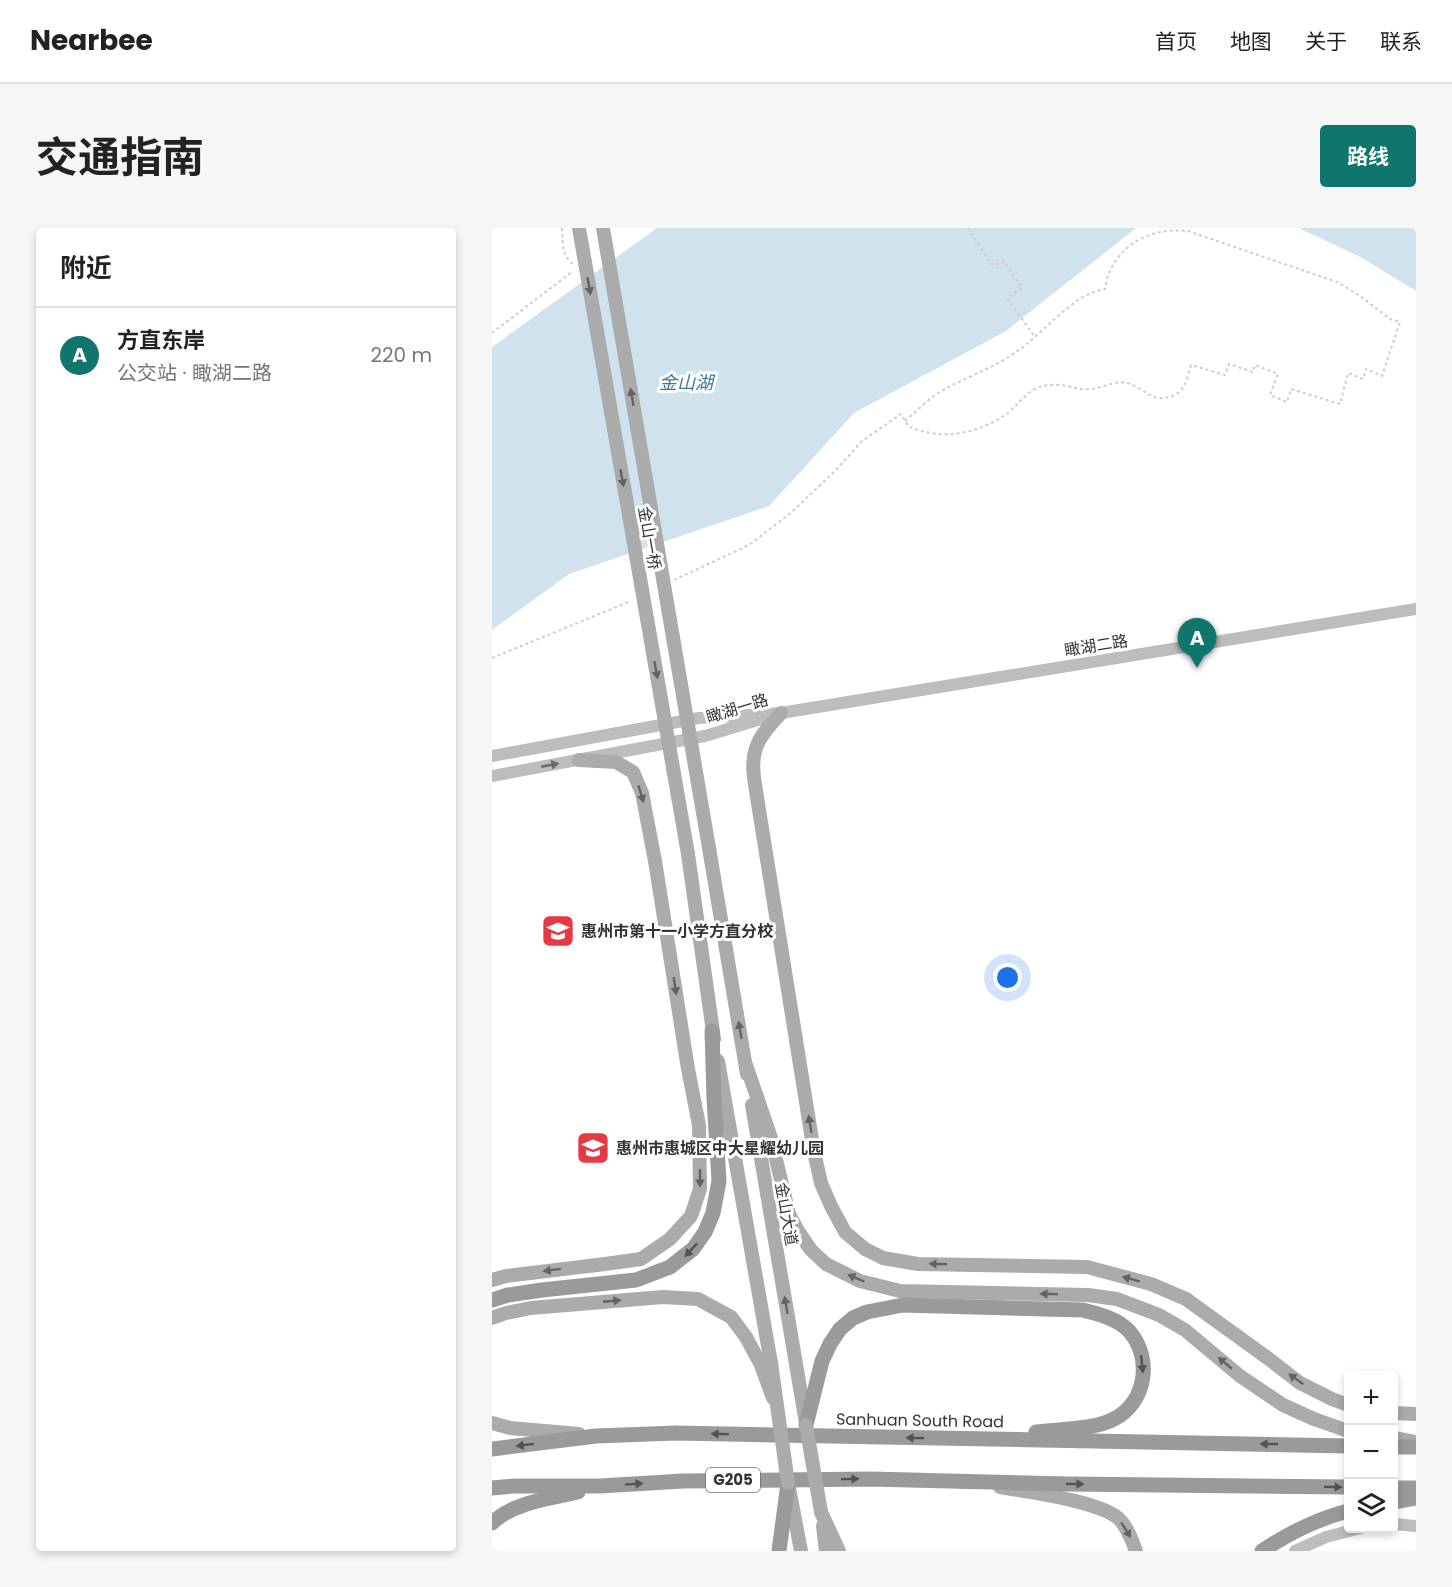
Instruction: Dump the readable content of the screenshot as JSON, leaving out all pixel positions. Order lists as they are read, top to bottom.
{
  "streets": {
    "highway": ["Sanhuan South Road", "G205"],
    "main road": ["金山一桥", "金山大道"],
    "street": ["瞰湖二路", "瞰湖一路"]
  },
  "crossings": [
    ["金山一桥", "金山大道"],
    ["瞰湖二路", "瞰湖一路"]
  ],
  "water": ["金山湖"],
  "places": {
    "school or university": ["惠州市第十一小学方直分校", "惠州市惠城区中大星耀幼儿园"]
  },
  "page": {
    "header": "Nearbee",
    "nav": [
      "首页",
      "地图",
      "关于",
      "联系"
    ],
    "title": "交通指南",
    "buttons": "路线",
    "heading": "附近",
    "list": [
      {
        "mark": "A",
        "name": "方直东岸",
        "note": "公交站 · 瞰湖二路",
        "value": "220 m"
      }
    ],
    "pins": "A",
    "map_buttons": ["+", "−"]
  }
}
